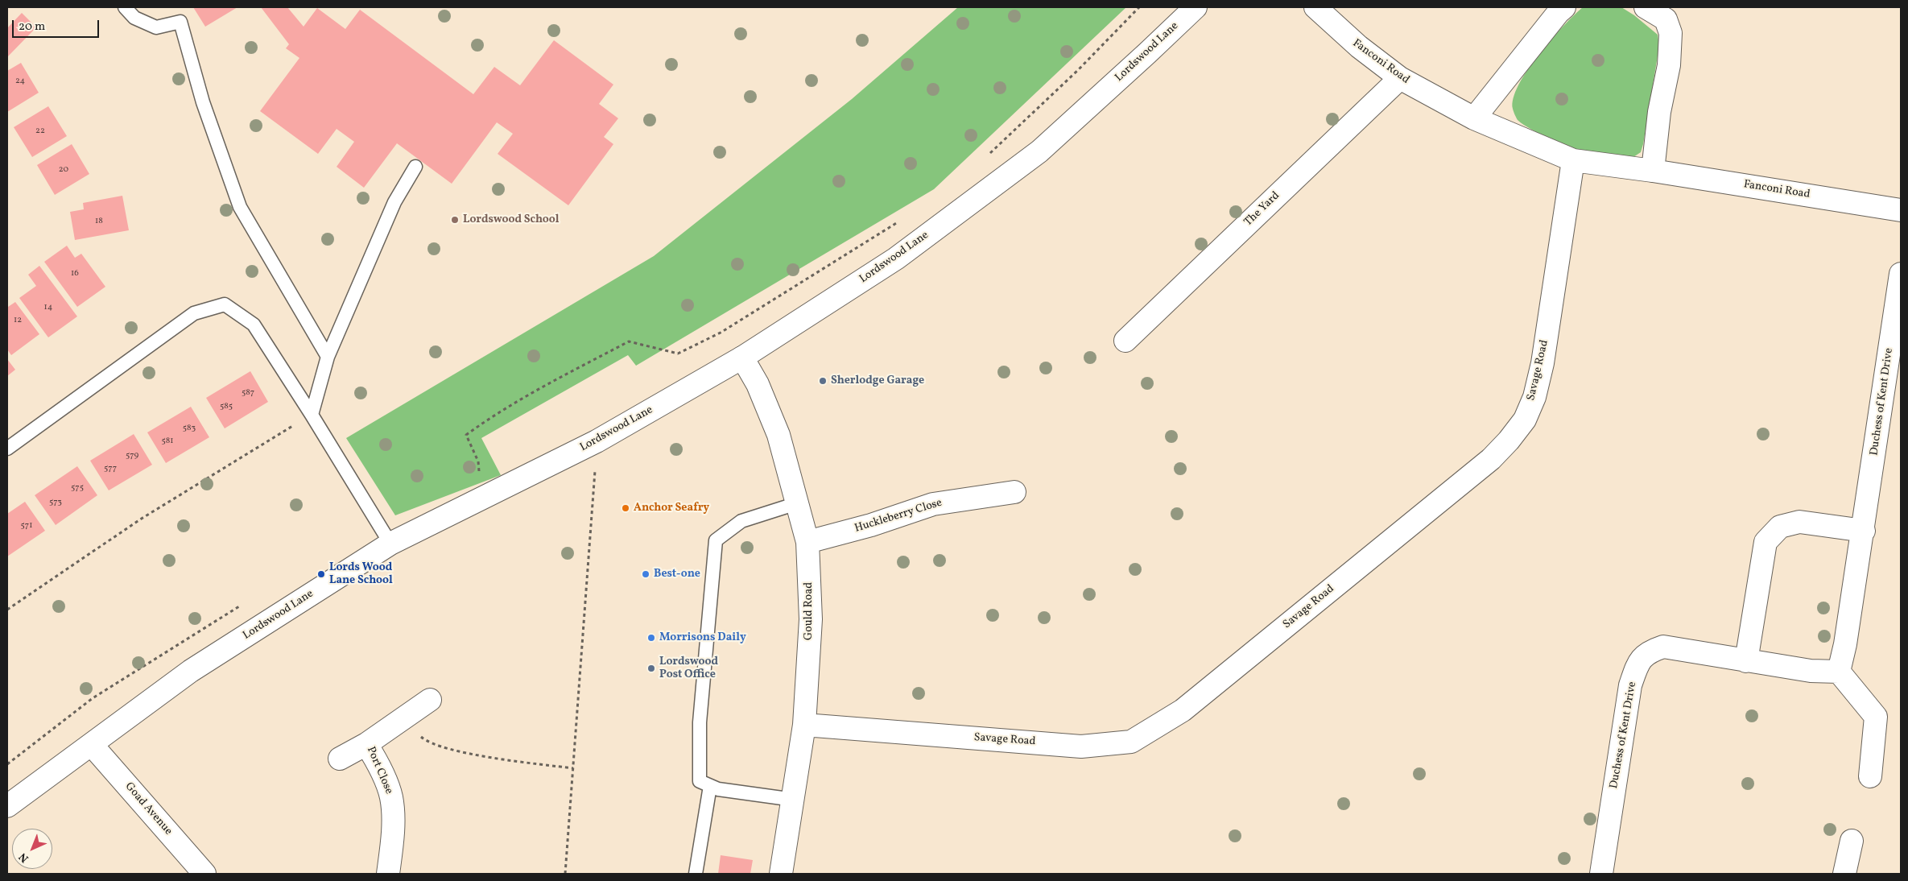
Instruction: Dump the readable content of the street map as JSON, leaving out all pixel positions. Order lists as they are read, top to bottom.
{
  "streets": {
    "street": [
      "Lordswood Lane",
      "Fanconi Road",
      "The Yard",
      "Savage Road",
      "Duchess of Kent Drive",
      "Huckleberry Close",
      "Gould Road",
      "Port Close",
      "Goad Avenue"
    ]
  },
  "crossings": [
    ["Lordswood Lane", "Gould Road"],
    ["Lordswood Lane", "Goad Avenue"],
    ["Fanconi Road", "The Yard"],
    ["Fanconi Road", "Savage Road"],
    ["Savage Road", "Gould Road"],
    ["Huckleberry Close", "Gould Road"]
  ],
  "places": [
    "Lordswood School",
    "Sherlodge Garage",
    "Anchor Seafry",
    "Lords Wood Lane School",
    "Best-one",
    "Morrisons Daily",
    "Lordswood Post Office"
  ],
  "house_numbers": [
    "24",
    "22",
    "20",
    "18",
    "16",
    "14",
    "12",
    "587",
    "585",
    "583",
    "581",
    "579",
    "577",
    "575",
    "573",
    "571"
  ],
  "scale_bar": "20 m",
  "north": "bottom left"
}
